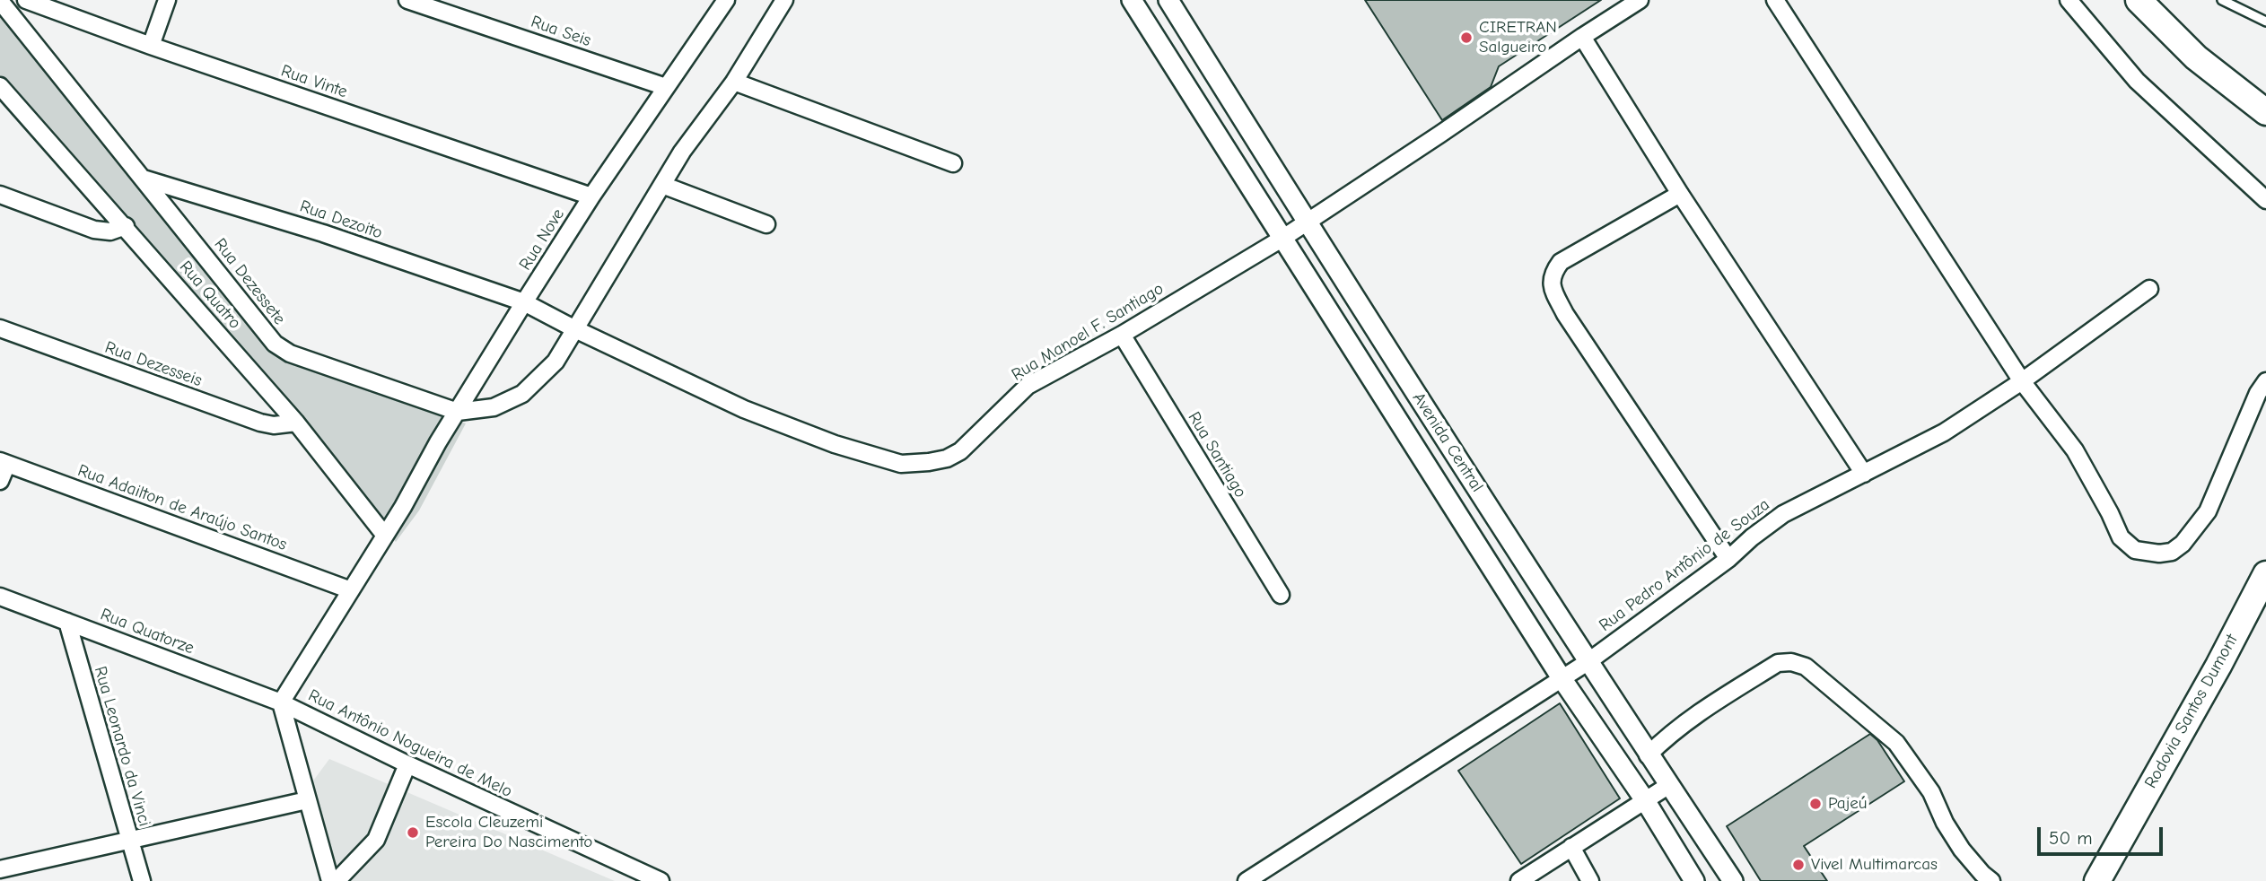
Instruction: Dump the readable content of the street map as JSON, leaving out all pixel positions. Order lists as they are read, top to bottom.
{
  "streets": {
    "highway": ["Rodovia Santos Dumont"],
    "street": [
      "Rua Seis",
      "Rua Vinte",
      "Rua Dezoito",
      "Rua Nove",
      "Rua Dezessete",
      "Rua Quatro",
      "Rua Manoel F. Santiago",
      "Rua Dezesseis",
      "Avenida Central",
      "Rua Santiago",
      "Rua Adailton de Araújo Santos",
      "Rua Pedro Antônio de Souza",
      "Rua Quatorze",
      "Rua Antônio Nogueira de Melo",
      "Rua Leonardo da Vinci"
    ]
  },
  "crossings": [
    ["Rua Seis", "Rua Nove"],
    ["Rua Vinte", "Rua Nove"],
    ["Rua Dezoito", "Rua Nove"],
    ["Rua Dezoito", "Rua Dezessete"],
    ["Rua Dezoito", "Rua Manoel F. Santiago"],
    ["Rua Nove", "Rua Dezessete"],
    ["Rua Nove", "Rua Quatro"],
    ["Rua Nove", "Rua Manoel F. Santiago"],
    ["Rua Nove", "Rua Adailton de Araújo Santos"],
    ["Rua Nove", "Rua Quatorze"],
    ["Rua Nove", "Rua Antônio Nogueira de Melo"],
    ["Rua Quatro", "Rua Dezesseis"],
    ["Rua Manoel F. Santiago", "Avenida Central"],
    ["Rua Manoel F. Santiago", "Rua Santiago"],
    ["Avenida Central", "Rua Pedro Antônio de Souza"],
    ["Rua Quatorze", "Rua Antônio Nogueira de Melo"],
    ["Rua Quatorze", "Rua Leonardo da Vinci"]
  ],
  "places": [
    "CIRETRAN Salgueiro",
    "Pajeú",
    "Escola Cleuzemi Pereira Do Nascimento",
    "Vivel Multimarcas"
  ],
  "scale_bar": "50 m"
}
